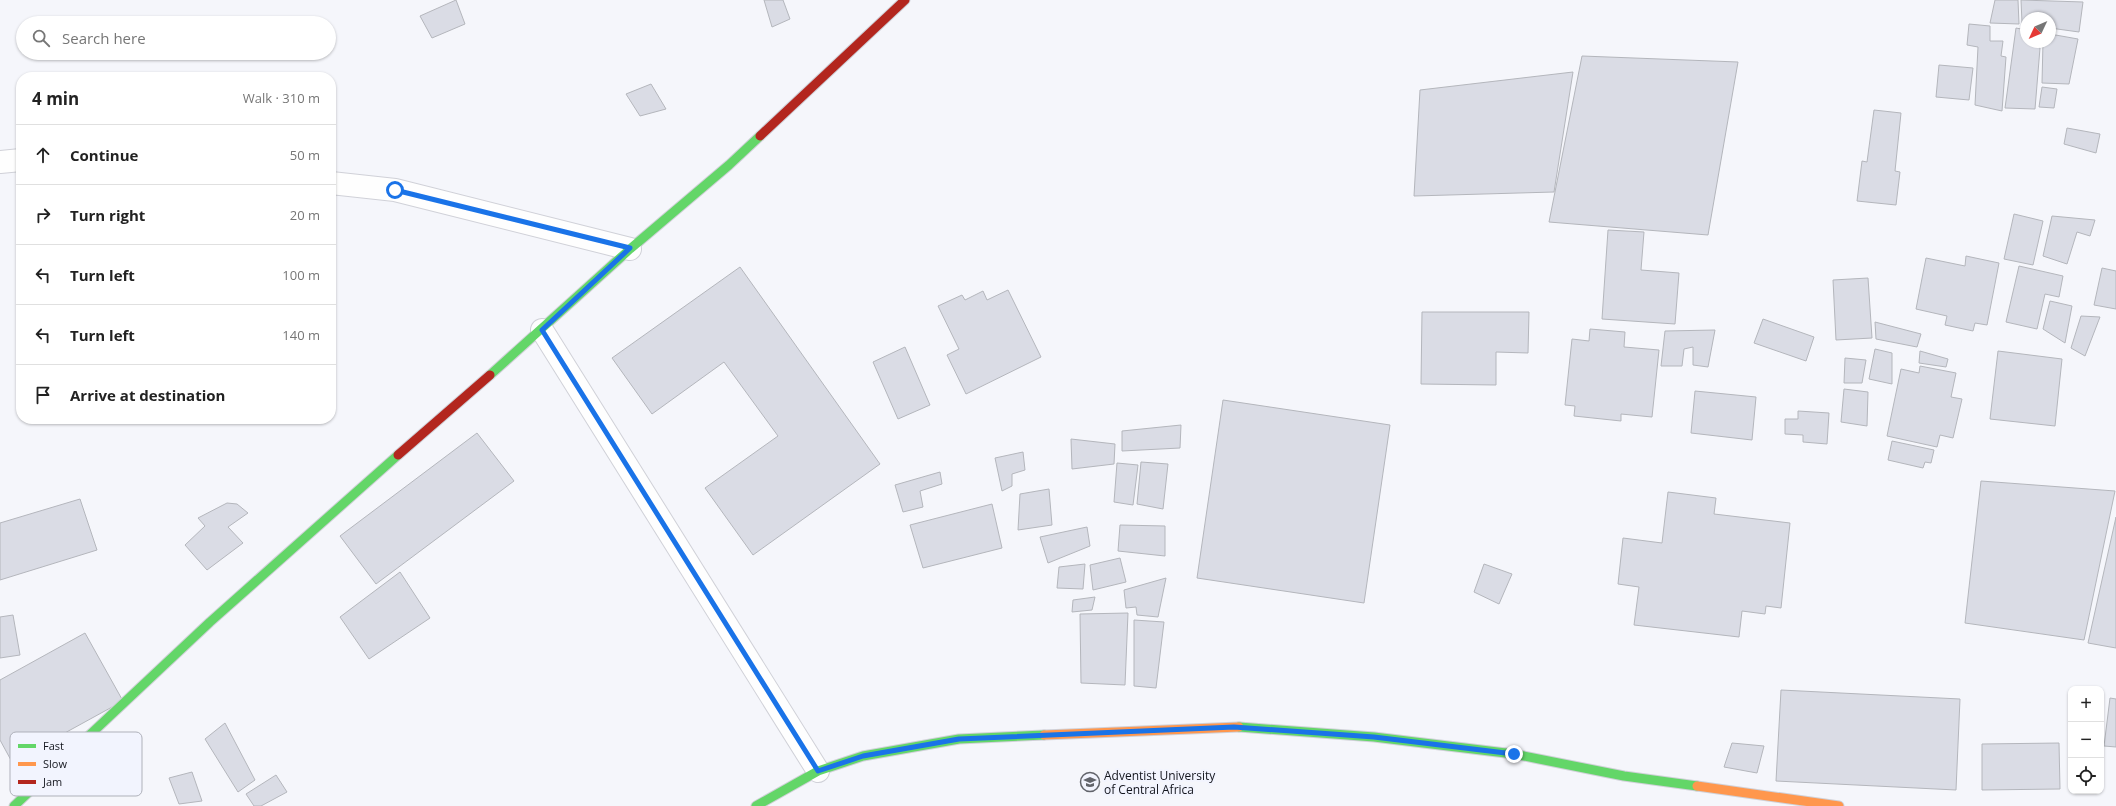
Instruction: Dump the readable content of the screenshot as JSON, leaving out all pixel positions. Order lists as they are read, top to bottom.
{
  "places": {
    "school or university": ["Adventist University of Central Africa"]
  },
  "legend": ["Fast", "Slow", "Jam"],
  "north": "bottom left",
  "page": {
    "search": "Search here",
    "heading": ["4 min", "Walk · 310 m"],
    "list": [
      ["Continue", "50 m"],
      ["Turn right", "20 m"],
      ["Turn left", "100 m"],
      ["Turn left", "140 m"],
      "Arrive at destination"
    ],
    "map_buttons": ["+", "−"]
  }
}
